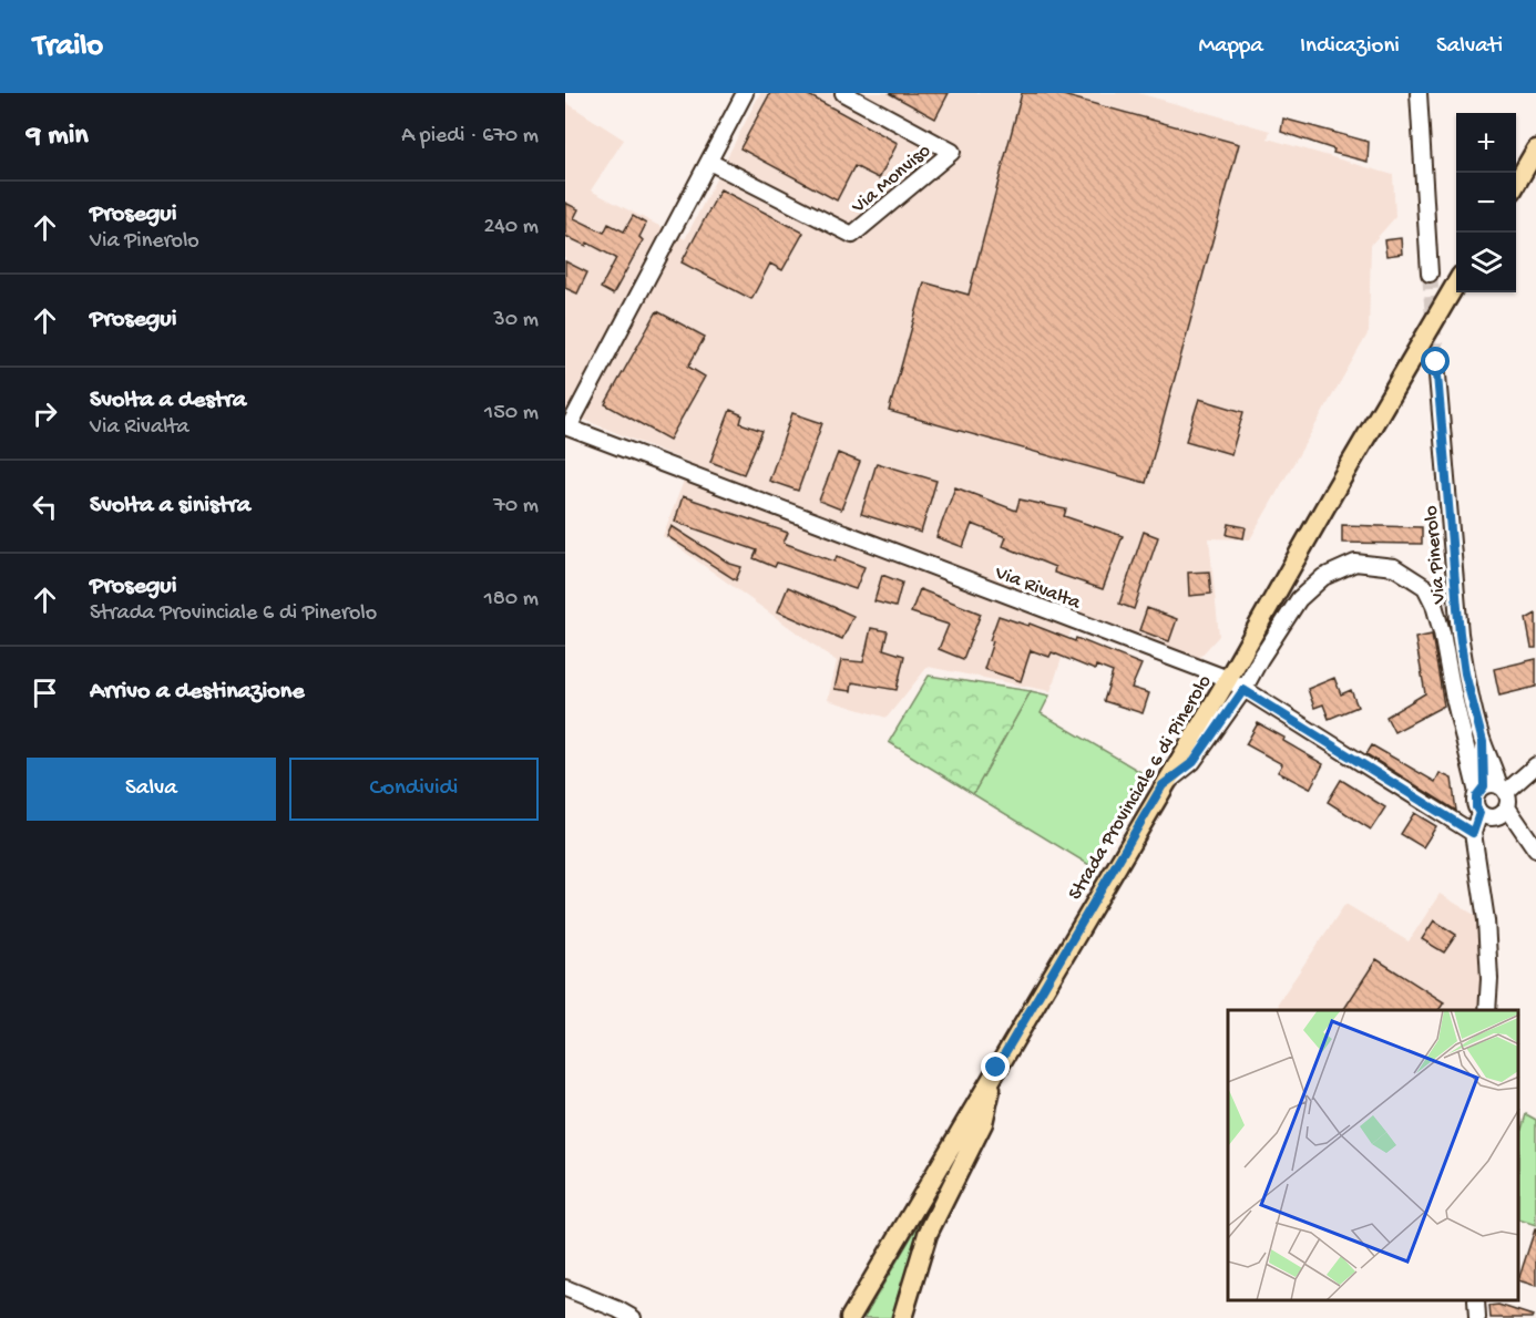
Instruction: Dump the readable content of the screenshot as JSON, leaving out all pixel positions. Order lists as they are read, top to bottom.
{
  "streets": {
    "main road": ["Strada Provinciale 6 di Pinerolo"],
    "street": ["Via Monviso", "Via Pinerolo", "Via Rivalta"]
  },
  "crossings": [
    ["Via Rivalta", "Strada Provinciale 6 di Pinerolo"]
  ],
  "page": {
    "header": "Trailo",
    "nav": ["Mappa", "Indicazioni", "Salvati"],
    "heading": ["9 min", "A piedi · 670 m"],
    "map_buttons": ["+", "−"],
    "list": [
      ["Prosegui", "Via Pinerolo", "240 m"],
      ["Prosegui", "30 m"],
      ["Svolta a destra", "Via Rivalta", "150 m"],
      ["Svolta a sinistra", "70 m"],
      ["Prosegui", "Strada Provinciale 6 di Pinerolo", "180 m"],
      "Arrivo a destinazione"
    ],
    "buttons": ["Salva", "Condividi"]
  }
}
